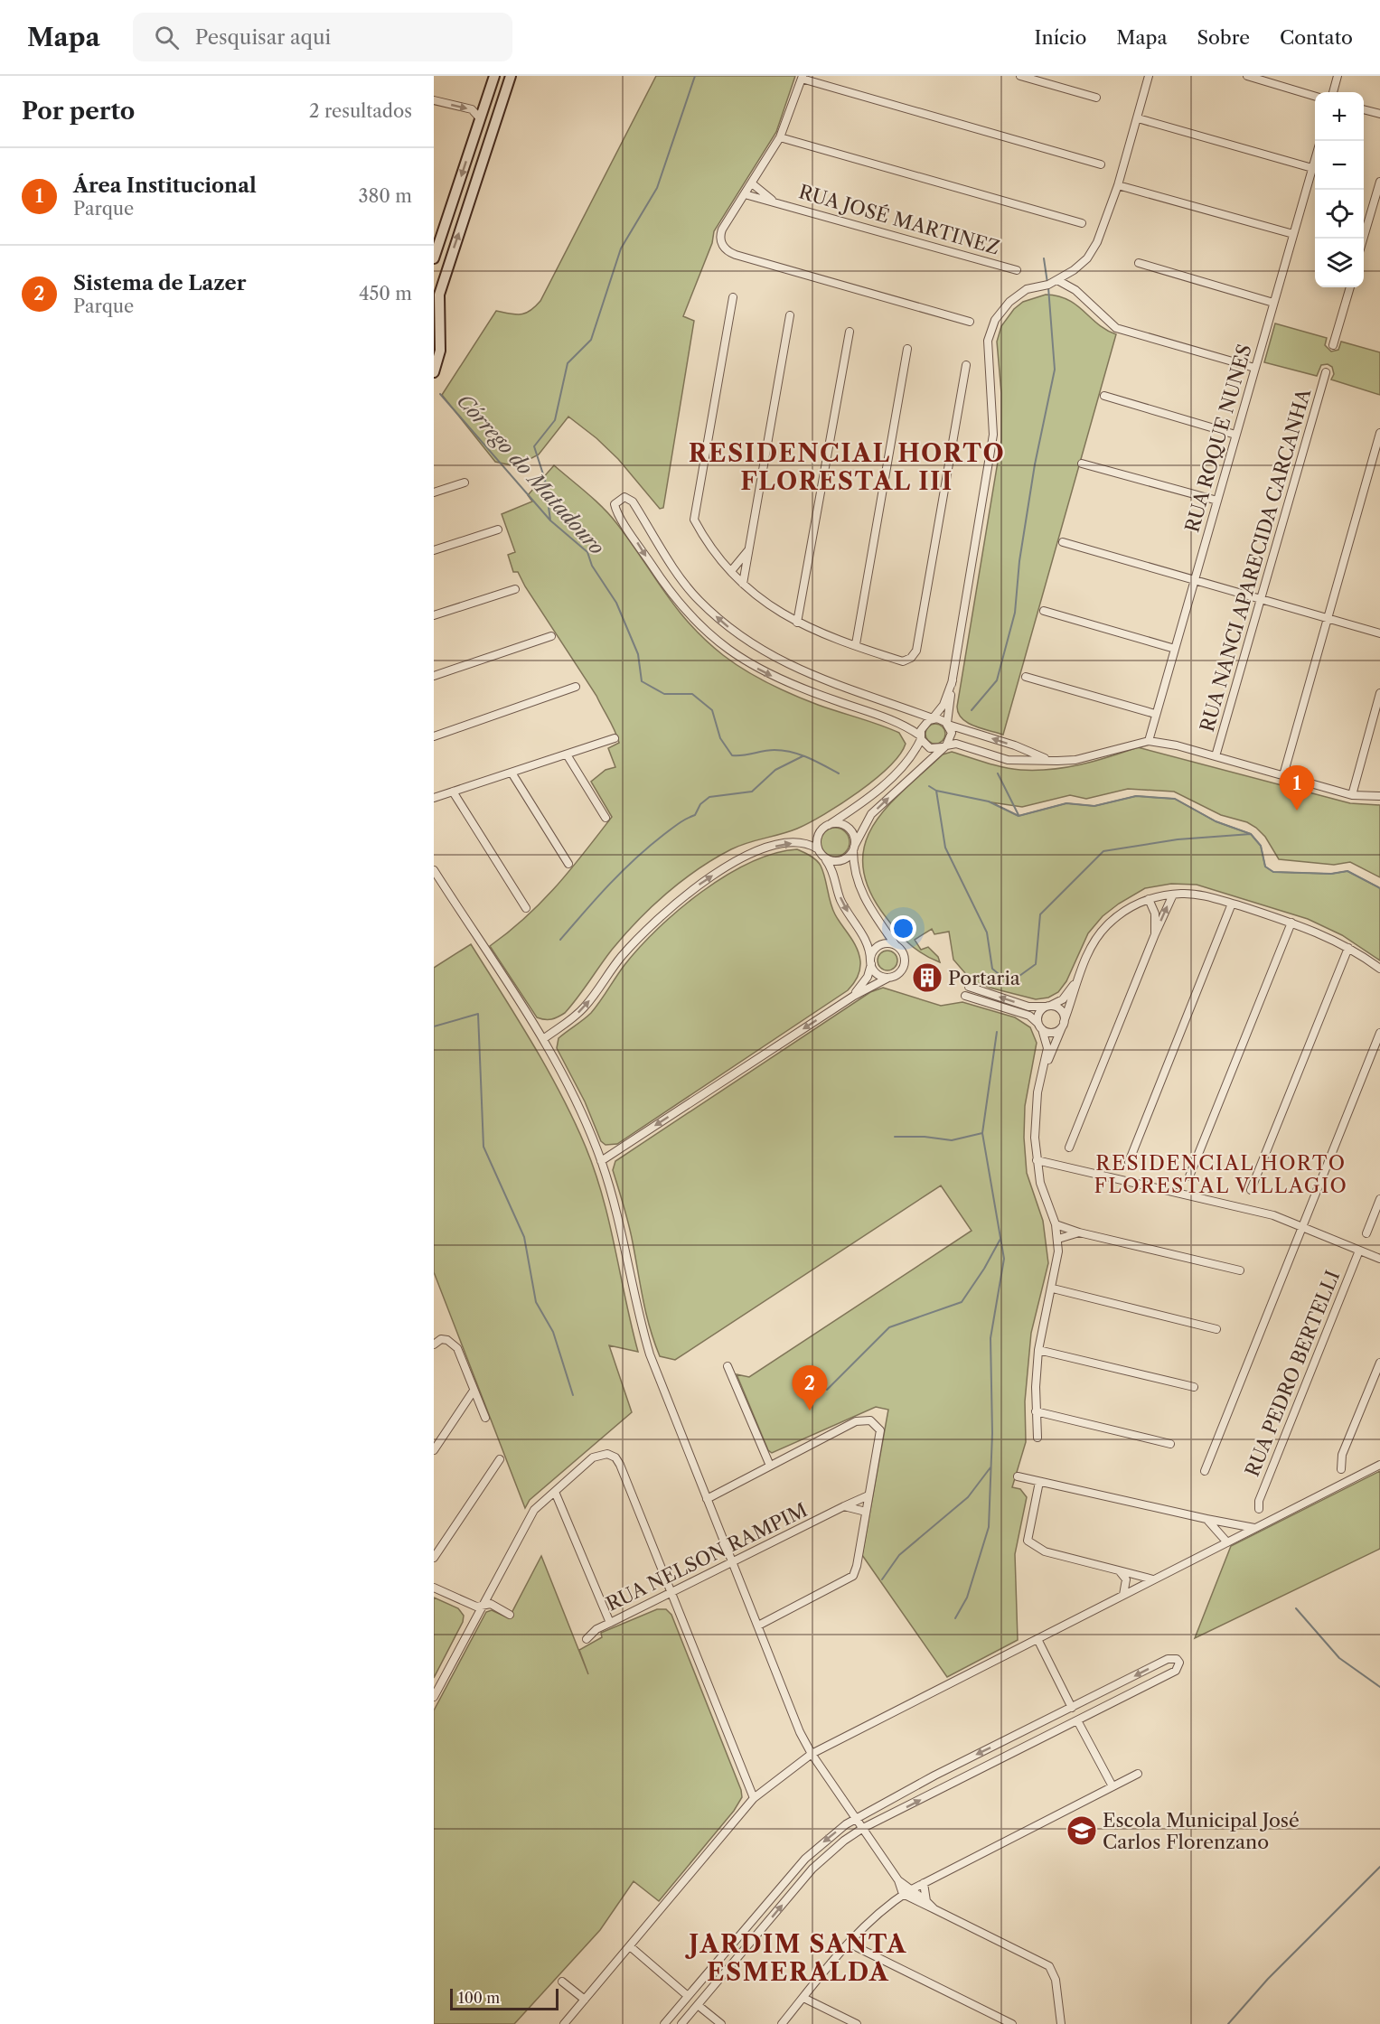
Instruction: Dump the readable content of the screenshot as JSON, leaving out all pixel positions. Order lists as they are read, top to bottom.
{
  "streets": {
    "street": [
      "RUA JOSÉ MARTINEZ",
      "RUA ROQUE NUNES",
      "RUA NANCI APARECIDA CARCANHA",
      "RUA PEDRO BERTELLI",
      "RUA NELSON RAMPIM"
    ]
  },
  "districts": ["RESIDENCIAL HORTO FLORESTAL III", "RESIDENCIAL HORTO FLORESTAL VILLAGIO", "JARDIM SANTA ESMERALDA"],
  "water": ["Córrego do Matadouro"],
  "places": {
    "building": ["Portaria"],
    "school or university": ["Escola Municipal José Carlos Florenzano"]
  },
  "scale_bar": "100 m",
  "page": {
    "header": "Mapa",
    "search": "Pesquisar aqui",
    "nav": [
      "Início",
      "Mapa",
      "Sobre",
      "Contato"
    ],
    "heading": ["Por perto", "2 resultados"],
    "map_buttons": ["+", "−"],
    "list": [
      {
        "mark": "1",
        "name": "Área Institucional",
        "note": "Parque",
        "value": "380 m"
      },
      {
        "mark": "2",
        "name": "Sistema de Lazer",
        "note": "Parque",
        "value": "450 m"
      }
    ],
    "pins": ["1", "2"],
    "scale": "100 m"
  }
}
